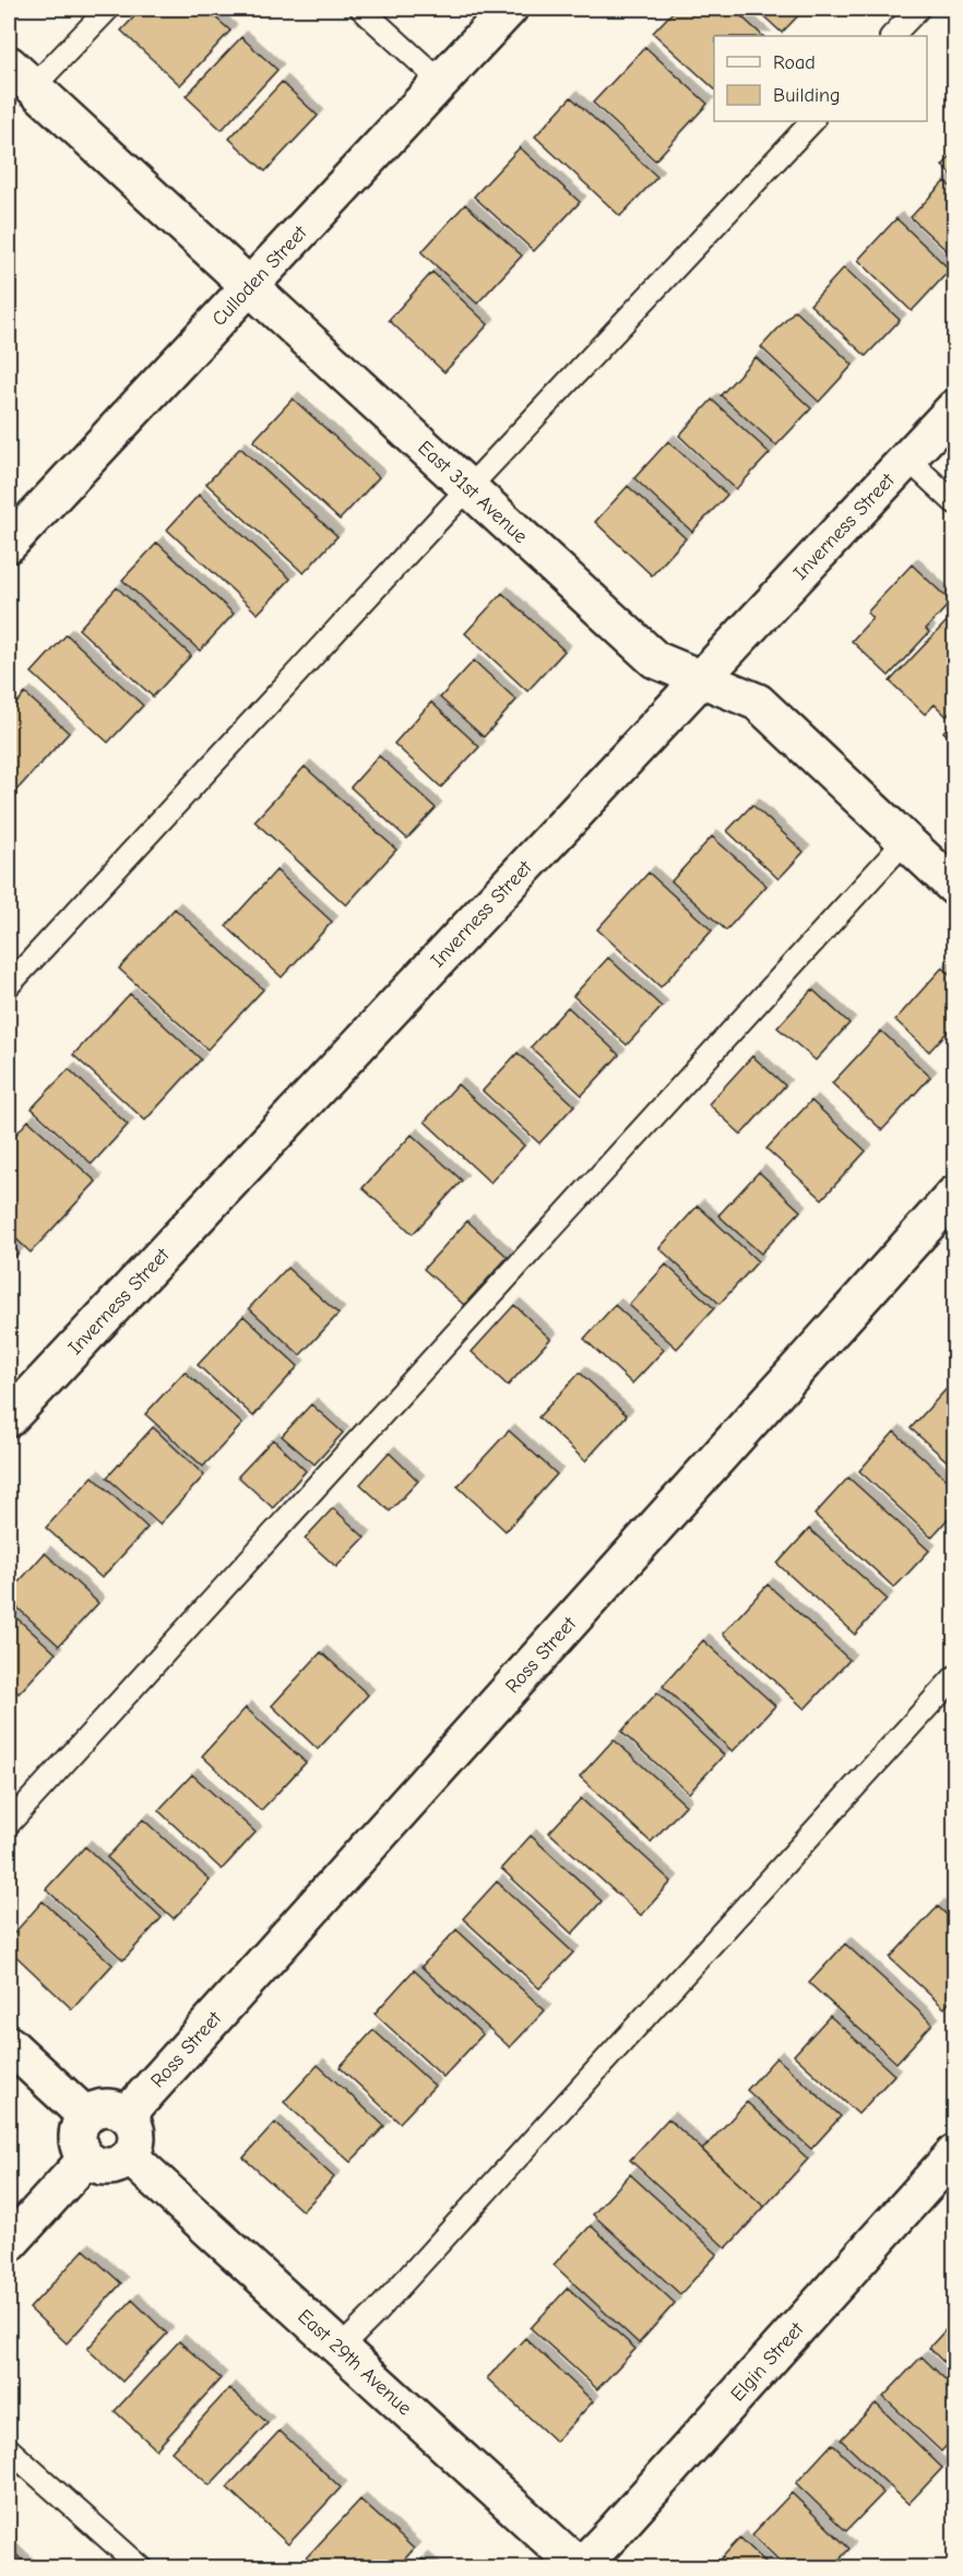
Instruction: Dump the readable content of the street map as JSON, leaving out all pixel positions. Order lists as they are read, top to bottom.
{
  "streets": {
    "street": [
      "Culloden Street",
      "East 31st Avenue",
      "Inverness Street",
      "Ross Street",
      "East 29th Avenue",
      "Elgin Street"
    ]
  },
  "crossings": [
    ["Culloden Street", "East 31st Avenue"],
    ["East 31st Avenue", "Inverness Street"],
    ["Ross Street", "East 29th Avenue"],
    ["East 29th Avenue", "Elgin Street"]
  ],
  "legend": ["Road", "Building"]
}
